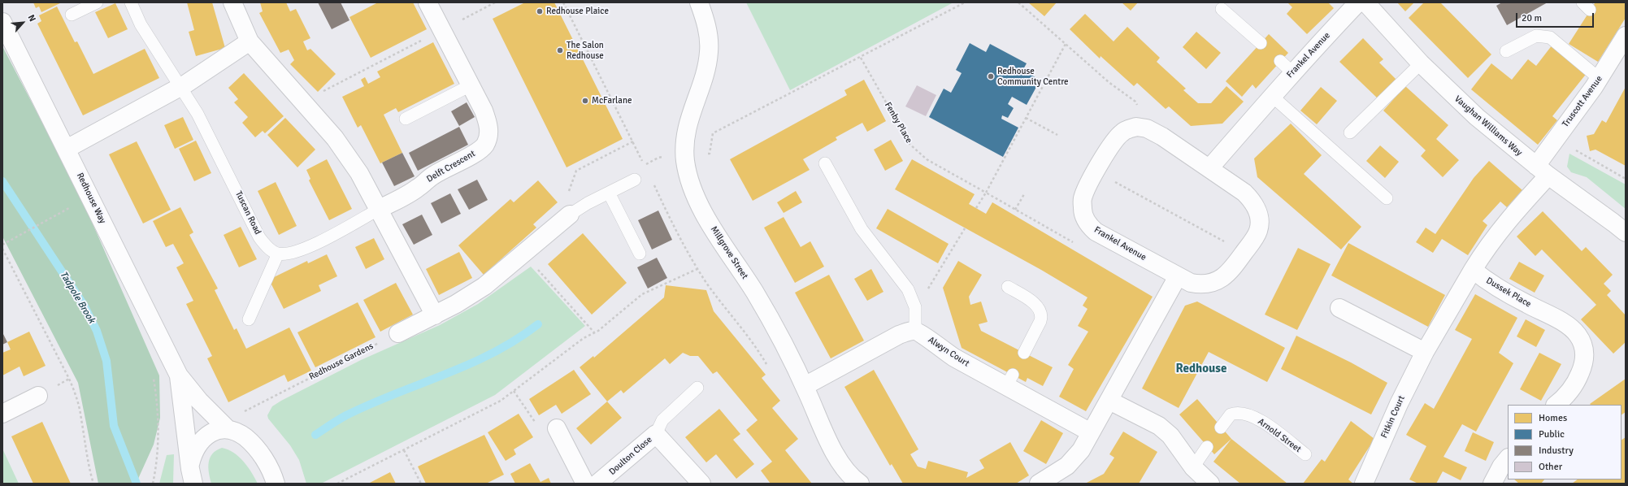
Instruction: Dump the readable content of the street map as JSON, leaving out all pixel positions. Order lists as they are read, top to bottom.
{
  "streets": {
    "street": [
      "Frankel Avenue",
      "Truscott Avenue",
      "Vaughan Williams Way",
      "Delft Crescent",
      "Redhouse Way",
      "Millgrove Street",
      "Dussek Place",
      "Alwyn Court",
      "Fitkin Court",
      "Doulton Close"
    ],
    "lane": ["Tuscan Road", "Arnold Street"],
    "path": ["Fenby Place", "Redhouse Gardens"]
  },
  "crossings": [
    ["Truscott Avenue", "Vaughan Williams Way"],
    ["Dussek Place", "Fitkin Court"]
  ],
  "districts": ["Redhouse"],
  "water": ["Tadpole Brook"],
  "places": [
    "Redhouse Plaice",
    "The Salon Redhouse",
    "Redhouse Community Centre",
    "McFarlane"
  ],
  "legend": [
    "Homes",
    "Public",
    "Industry",
    "Other"
  ],
  "scale_bar": "20 m",
  "north": "top right"
}
